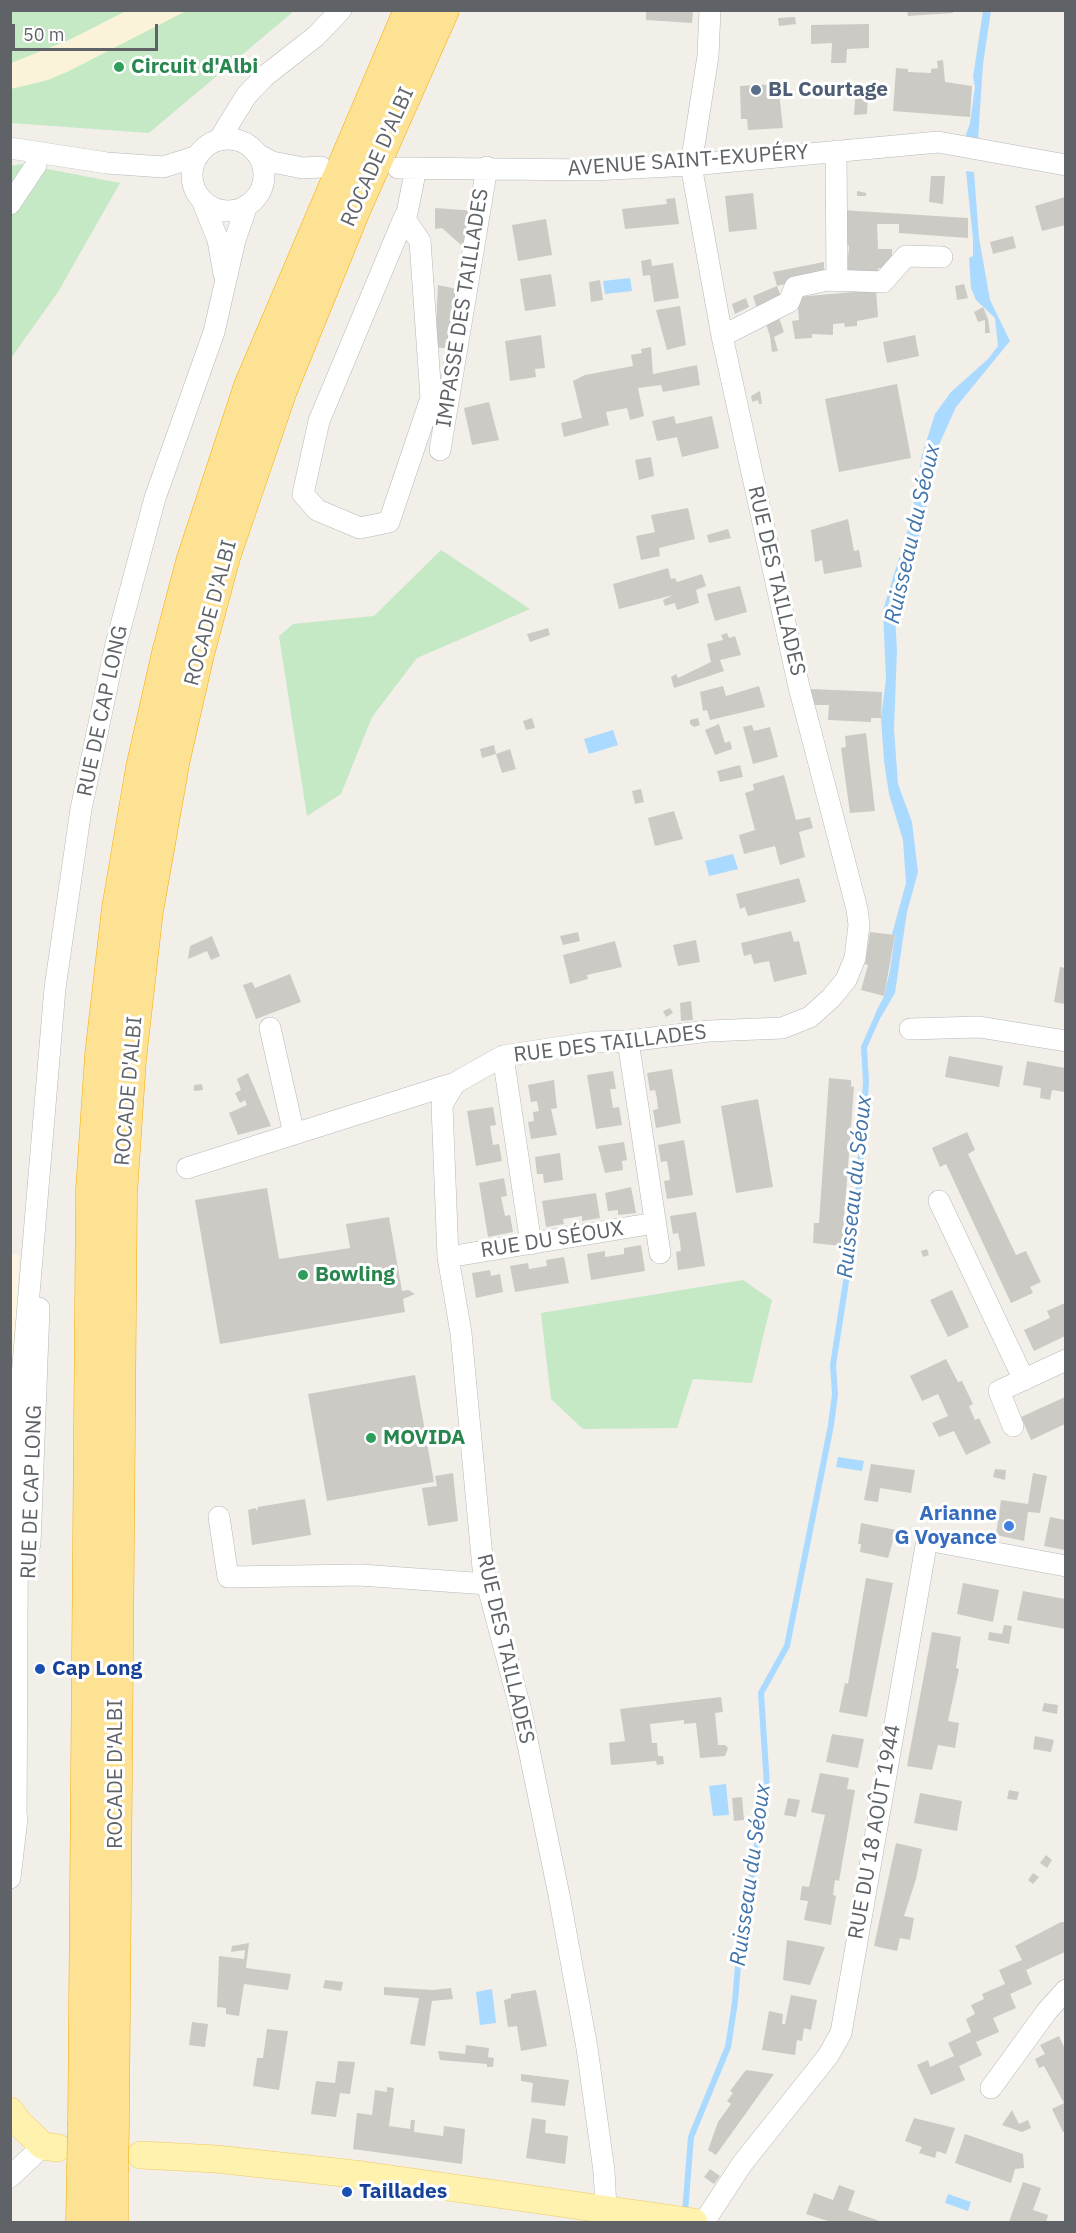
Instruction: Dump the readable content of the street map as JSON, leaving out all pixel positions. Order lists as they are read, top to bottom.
{
  "streets": {
    "highway": ["ROCADE D'ALBI"],
    "street": [
      "AVENUE SAINT-EXUPÉRY",
      "IMPASSE DES TAILLADES",
      "RUE DES TAILLADES",
      "RUE DE CAP LONG",
      "RUE DU SÉOUX",
      "RUE DU 18 AOÛT 1944"
    ]
  },
  "crossings": [
    ["AVENUE SAINT-EXUPÉRY", "IMPASSE DES TAILLADES"],
    ["AVENUE SAINT-EXUPÉRY", "RUE DES TAILLADES"],
    ["RUE DES TAILLADES", "RUE DU SÉOUX"]
  ],
  "water": ["Ruisseau du Séoux"],
  "places": [
    "Circuit d'Albi",
    "BL Courtage",
    "Bowling",
    "MOVIDA",
    "Arianne G Voyance",
    "Cap Long",
    "Taillades"
  ],
  "scale_bar": "50 m"
}
